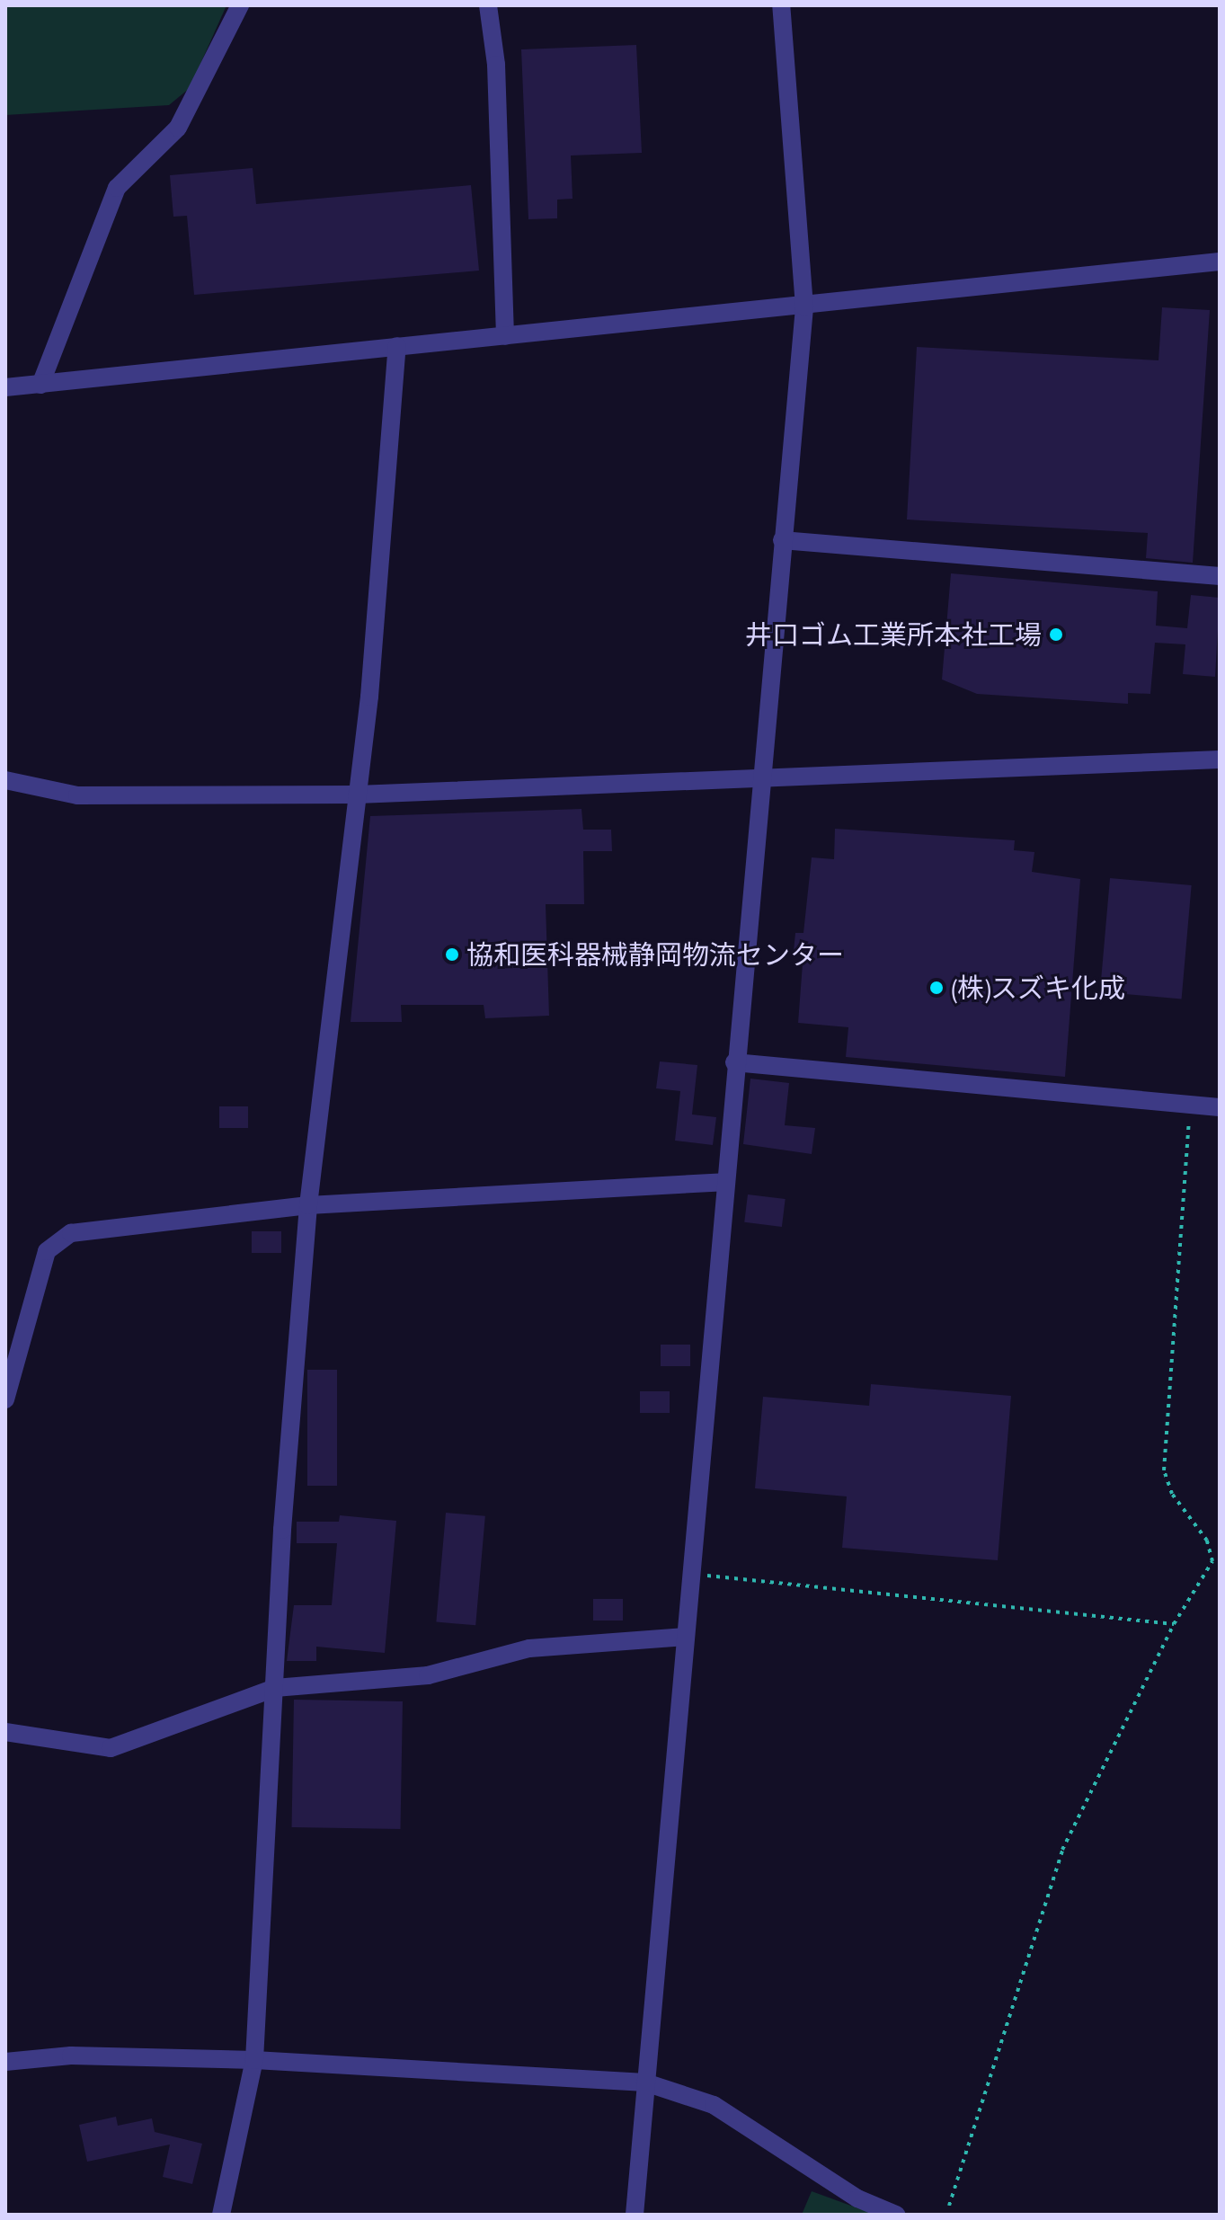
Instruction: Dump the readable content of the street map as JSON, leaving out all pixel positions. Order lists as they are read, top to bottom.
{
  "places": ["井口ゴム工業所本社工場", "協和医科器械静岡物流センター", "(株)スズキ化成"]
}
